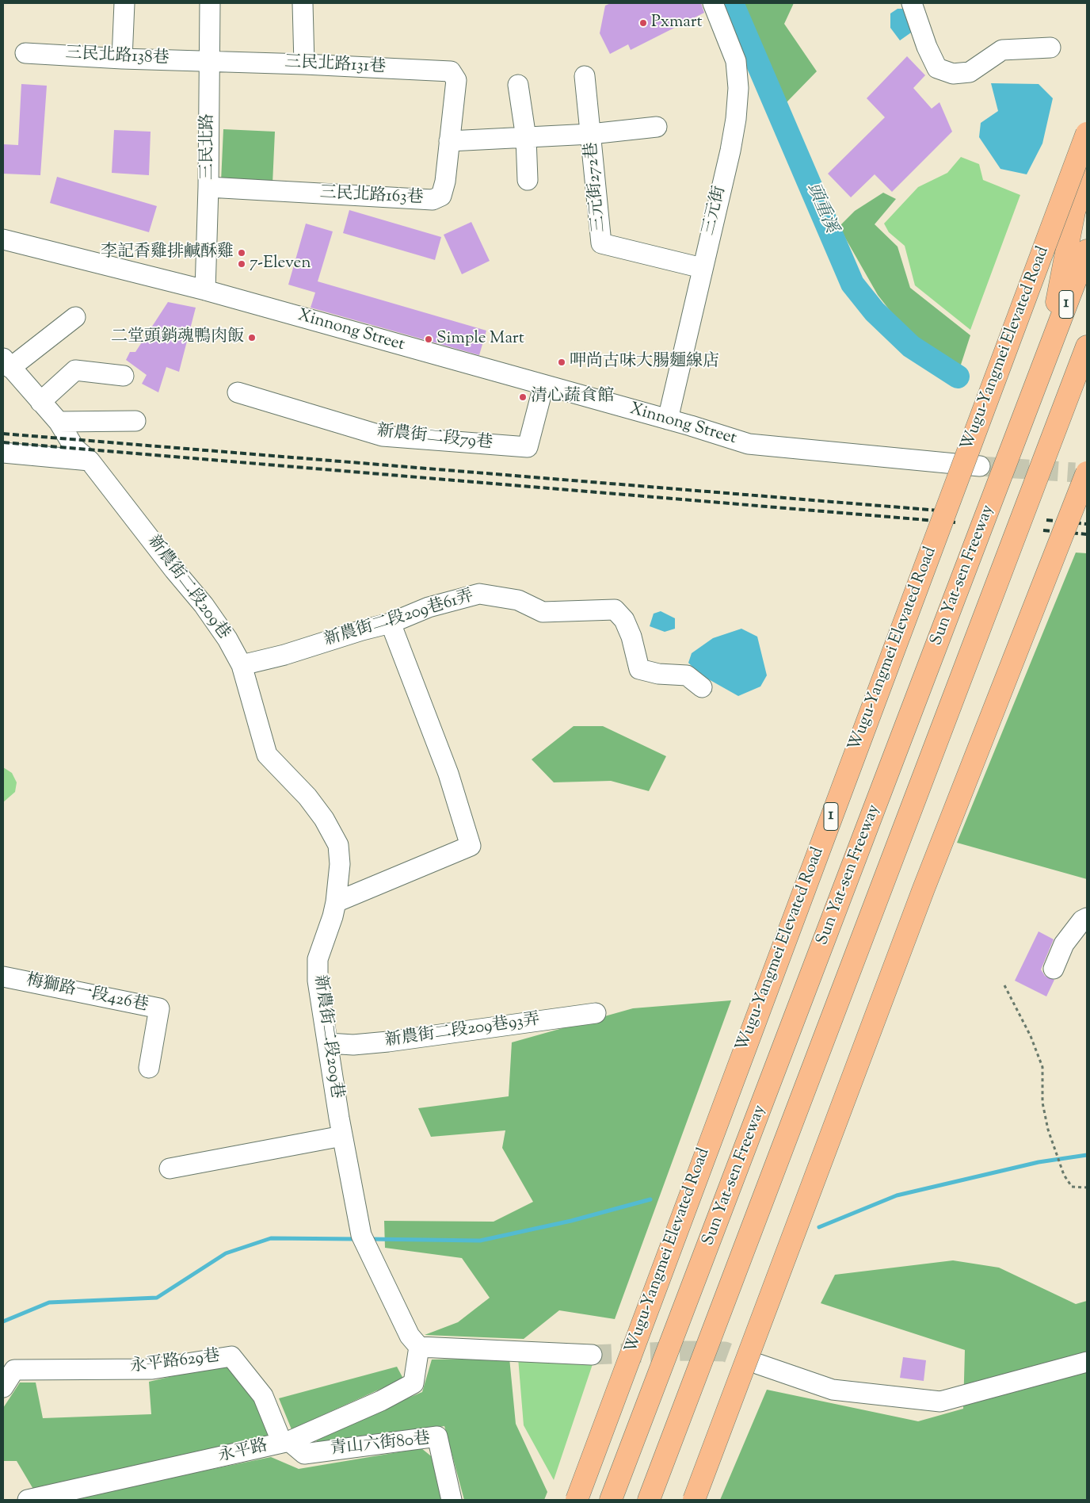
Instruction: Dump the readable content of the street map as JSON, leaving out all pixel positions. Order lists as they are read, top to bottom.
{
  "streets": {
    "highway": ["1", "Wugu-Yangmei Elevated Road", "Sun Yat-sen Freeway"],
    "street": [
      "三民北路138巷",
      "三民北路131巷",
      "三民北路",
      "三元街272巷",
      "三民北路163巷",
      "三元街",
      "Xinnong Street",
      "新農街二段79巷",
      "新農街二段209巷",
      "新農街二段209巷61弄",
      "梅獅路一段426巷",
      "新農街二段209巷93弄",
      "永平路629巷",
      "青山六街80巷",
      "永平路"
    ]
  },
  "crossings": [
    ["三民北路138巷", "三民北路131巷"],
    ["三民北路138巷", "三民北路"],
    ["三民北路131巷", "三民北路"],
    ["三民北路131巷", "三民北路163巷"],
    ["三民北路", "三民北路163巷"],
    ["三民北路", "Xinnong Street"],
    ["三元街272巷", "三元街"],
    ["三元街", "Xinnong Street"],
    ["Xinnong Street", "新農街二段79巷"],
    ["新農街二段209巷", "新農街二段209巷61弄"],
    ["新農街二段209巷", "新農街二段209巷93弄"],
    ["新農街二段209巷", "永平路"],
    ["永平路629巷", "青山六街80巷"],
    ["永平路629巷", "永平路"],
    ["青山六街80巷", "永平路"]
  ],
  "water": ["頭重溪"],
  "places": [
    "Pxmart",
    "李記香雞排鹹酥雞",
    "7-Eleven",
    "二堂頭銷魂鴨肉飯",
    "Simple Mart",
    "呷尚古味大腸麵線店",
    "清心蔬食館"
  ]
}
